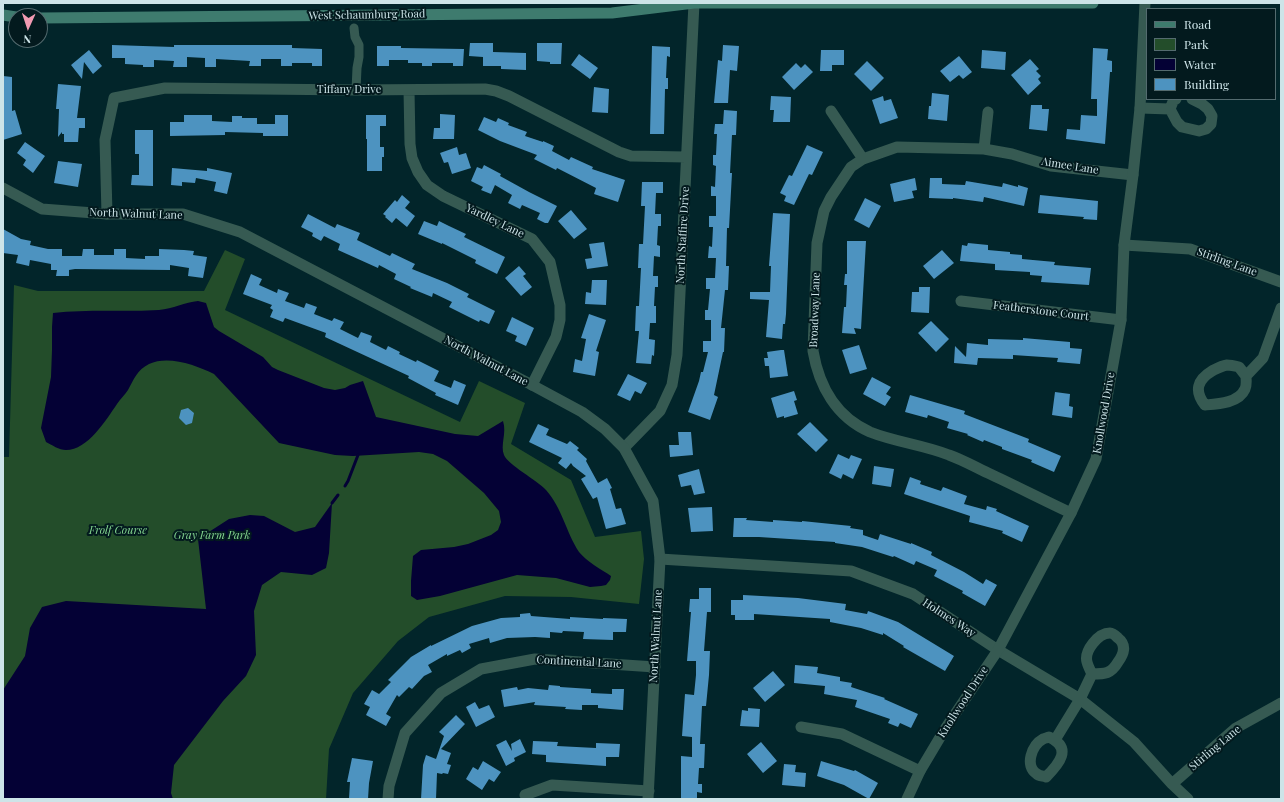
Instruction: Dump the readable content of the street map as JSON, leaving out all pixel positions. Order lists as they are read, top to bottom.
{
  "streets": {
    "main road": ["West Schaumburg Road"],
    "street": [
      "Tiffany Drive",
      "Aimee Lane",
      "North Walnut Lane",
      "Yardley Lane",
      "North Staffire Drive",
      "Stirling Lane",
      "Broadway Lane",
      "Featherstone Court",
      "Knollwood Drive",
      "Holmes Way",
      "Continental Lane"
    ]
  },
  "crossings": [
    ["West Schaumburg Road", "North Staffire Drive"],
    ["Tiffany Drive", "North Walnut Lane"],
    ["Tiffany Drive", "Yardley Lane"],
    ["Tiffany Drive", "North Staffire Drive"],
    ["Aimee Lane", "Broadway Lane"],
    ["Aimee Lane", "Knollwood Drive"],
    ["North Walnut Lane", "Yardley Lane"],
    ["North Walnut Lane", "North Staffire Drive"],
    ["North Walnut Lane", "Holmes Way"],
    ["North Walnut Lane", "Continental Lane"],
    ["Stirling Lane", "Knollwood Drive"],
    ["Stirling Lane", "Holmes Way"],
    ["Broadway Lane", "Knollwood Drive"],
    ["Featherstone Court", "Knollwood Drive"],
    ["Knollwood Drive", "Holmes Way"]
  ],
  "parks": ["Frolf Course", "Gray Farm Park"],
  "legend": [
    "Road",
    "Park",
    "Water",
    "Building"
  ],
  "north": "bottom"
}
